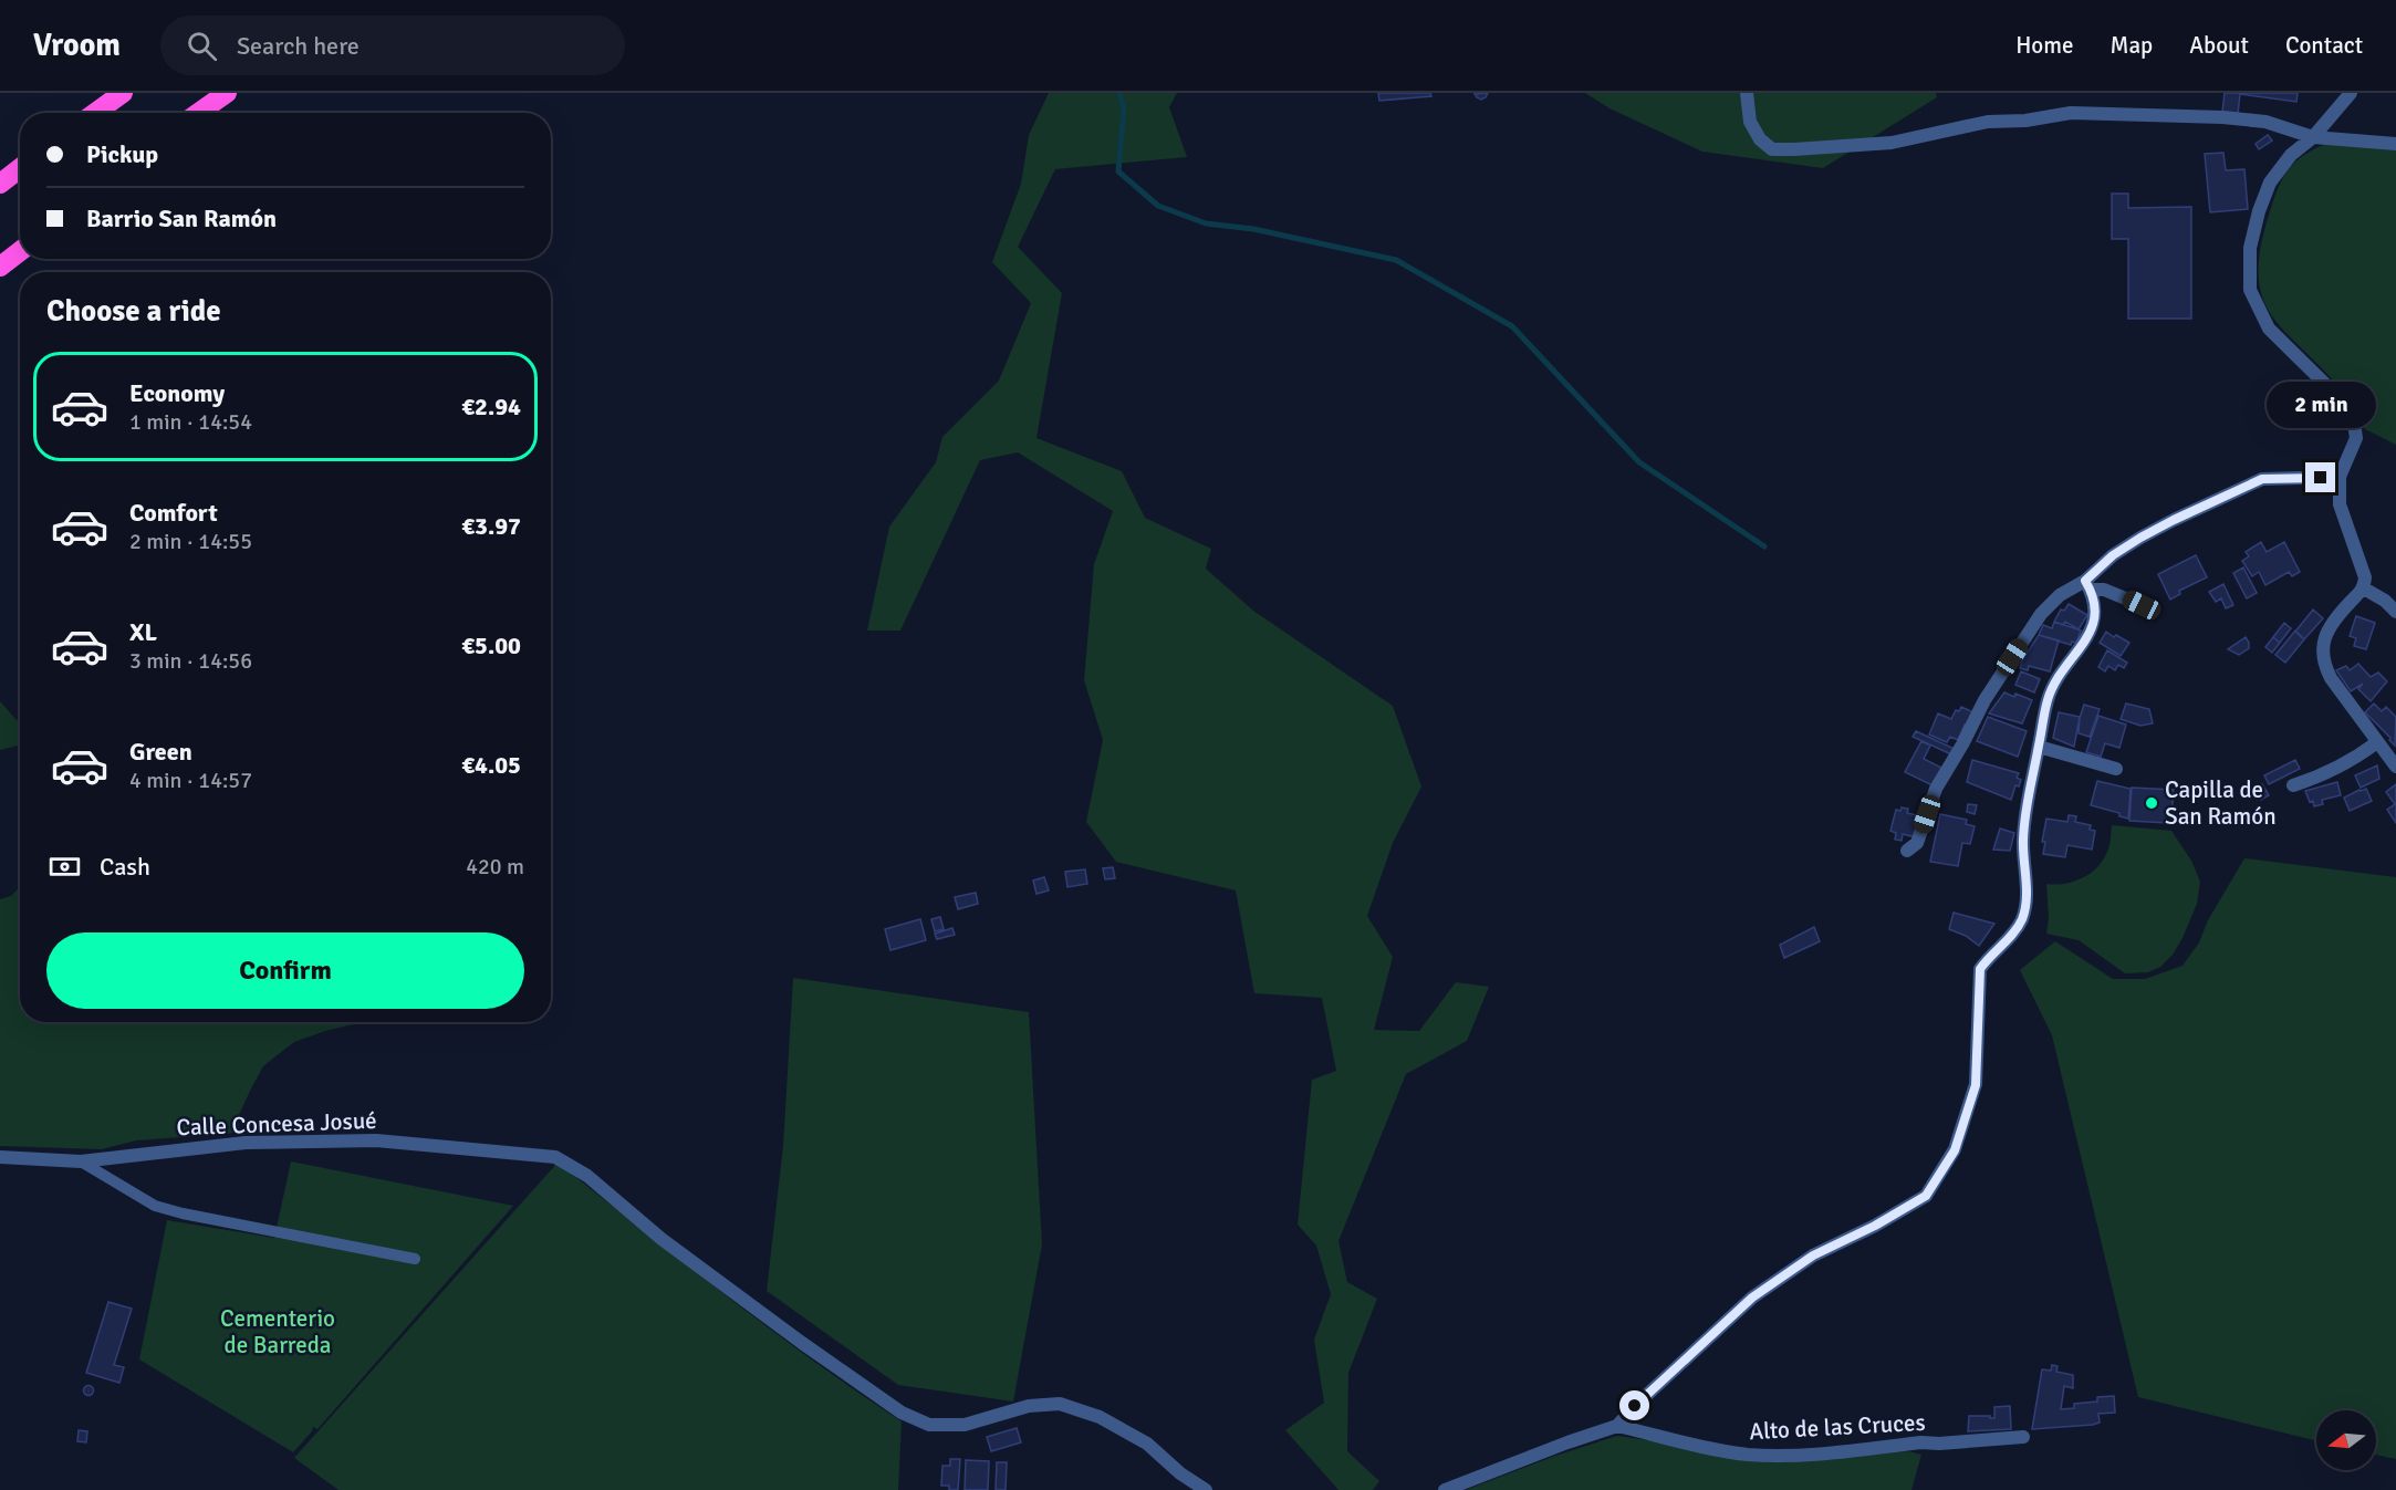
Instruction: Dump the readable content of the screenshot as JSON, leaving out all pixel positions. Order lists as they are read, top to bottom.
{
  "streets": {
    "street": ["Calle Concesa Josué", "Alto de las Cruces"]
  },
  "parks": ["Cementerio de Barreda"],
  "places": ["Capilla de San Ramón"],
  "north": "left",
  "page": {
    "header": "Vroom",
    "search": "Search here",
    "nav": [
      "Home",
      "Map",
      "About",
      "Contact"
    ],
    "banner": ["Pickup", "Barrio San Ramón"],
    "heading": "Choose a ride",
    "list": [
      {
        "name": "Economy",
        "note": "1 min · 14:54",
        "value": "€2.94"
      },
      {
        "name": "Comfort",
        "note": "2 min · 14:55",
        "value": "€3.97"
      },
      {
        "name": "XL",
        "note": "3 min · 14:56",
        "value": "€5.00"
      },
      {
        "name": "Green",
        "note": "4 min · 14:57",
        "value": "€4.05"
      }
    ],
    "bubble": "2 min",
    "pay": ["Cash", "420 m"],
    "buttons": "Confirm"
  }
}
